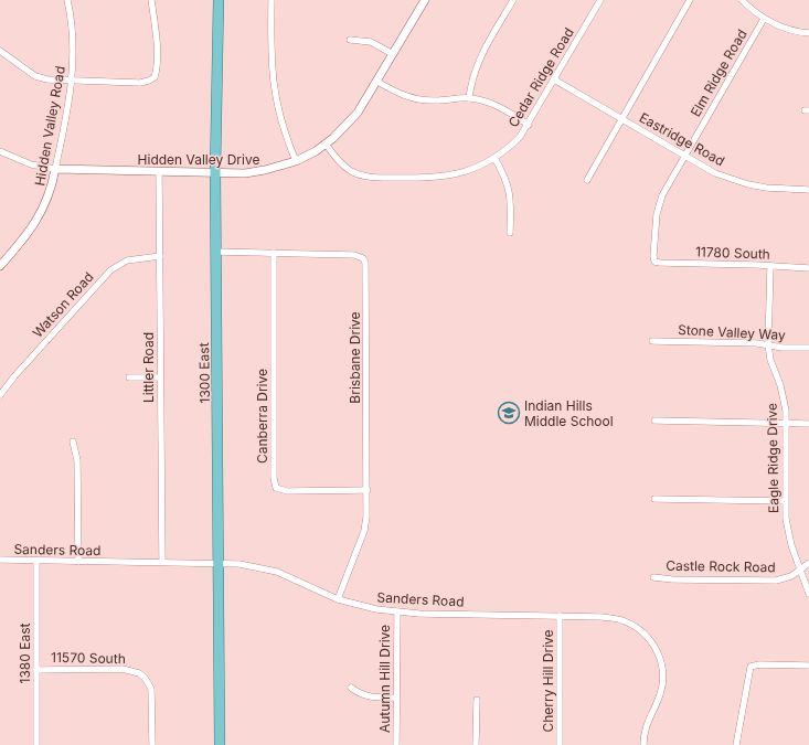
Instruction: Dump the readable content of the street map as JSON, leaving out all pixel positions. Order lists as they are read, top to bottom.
{
  "streets": {
    "main road": ["1300 East"],
    "street": [
      "Elm Ridge Road",
      "Cedar Ridge Road",
      "Hidden Valley Road",
      "Eastridge Road",
      "Hidden Valley Drive",
      "11780 South",
      "Watson Road",
      "Stone Valley Way",
      "Brisbane Drive",
      "Littler Road",
      "Canberra Drive",
      "Eagle Ridge Drive",
      "Sanders Road",
      "Castle Rock Road",
      "1380 East",
      "11570 South",
      "Autumn Hill Drive",
      "Cherry Hill Drive"
    ]
  },
  "crossings": [
    ["Elm Ridge Road", "Eastridge Road"],
    ["Elm Ridge Road", "11780 South"],
    ["Cedar Ridge Road", "Eastridge Road"],
    ["Cedar Ridge Road", "Hidden Valley Drive"],
    ["Hidden Valley Road", "Hidden Valley Drive"],
    ["Hidden Valley Drive", "Littler Road"],
    ["Hidden Valley Drive", "1300 East"],
    ["11780 South", "Eagle Ridge Drive"],
    ["Watson Road", "Littler Road"],
    ["Stone Valley Way", "Eagle Ridge Drive"],
    ["Brisbane Drive", "1300 East"],
    ["Brisbane Drive", "Canberra Drive"],
    ["Brisbane Drive", "Sanders Road"],
    ["Littler Road", "Sanders Road"],
    ["1300 East", "Sanders Road"],
    ["Eagle Ridge Drive", "Castle Rock Road"],
    ["Sanders Road", "1380 East"],
    ["Sanders Road", "Autumn Hill Drive"],
    ["Sanders Road", "Cherry Hill Drive"],
    ["1380 East", "11570 South"]
  ],
  "places": {
    "school or university": ["Indian Hills Middle School"]
  }
}
